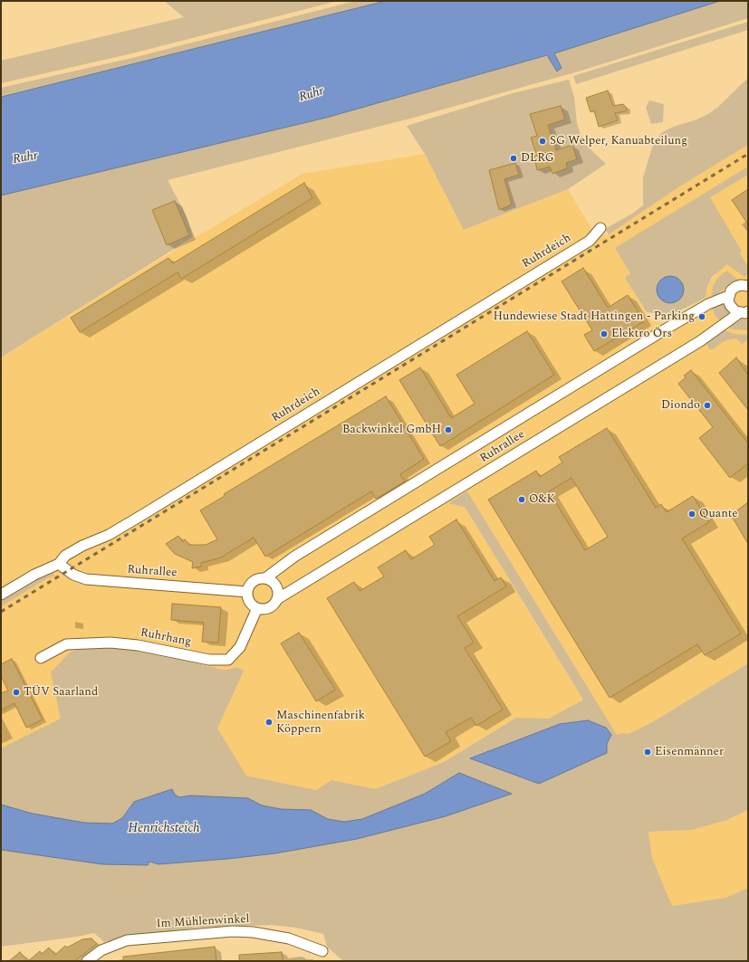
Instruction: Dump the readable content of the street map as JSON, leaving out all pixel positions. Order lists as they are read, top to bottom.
{
  "streets": {
    "street": [
      "Ruhrdeich",
      "Ruhrallee",
      "Ruhrhang",
      "Im Mühlenwinkel"
    ]
  },
  "crossings": [
    ["Ruhrdeich", "Ruhrallee"],
    ["Ruhrallee", "Ruhrhang"]
  ],
  "water": ["Ruhr", "Henrichsteich"],
  "places": [
    "SG Welper, Kanuabteilung",
    "DLRG",
    "Hundewiese Stadt Hattingen - Parking",
    "Elektro Örs",
    "Diondo",
    "Backwinkel GmbH",
    "O&K",
    "Quante",
    "TÜV Saarland",
    "Maschinenfabrik Köppern",
    "Eisenmänner"
  ]
}
